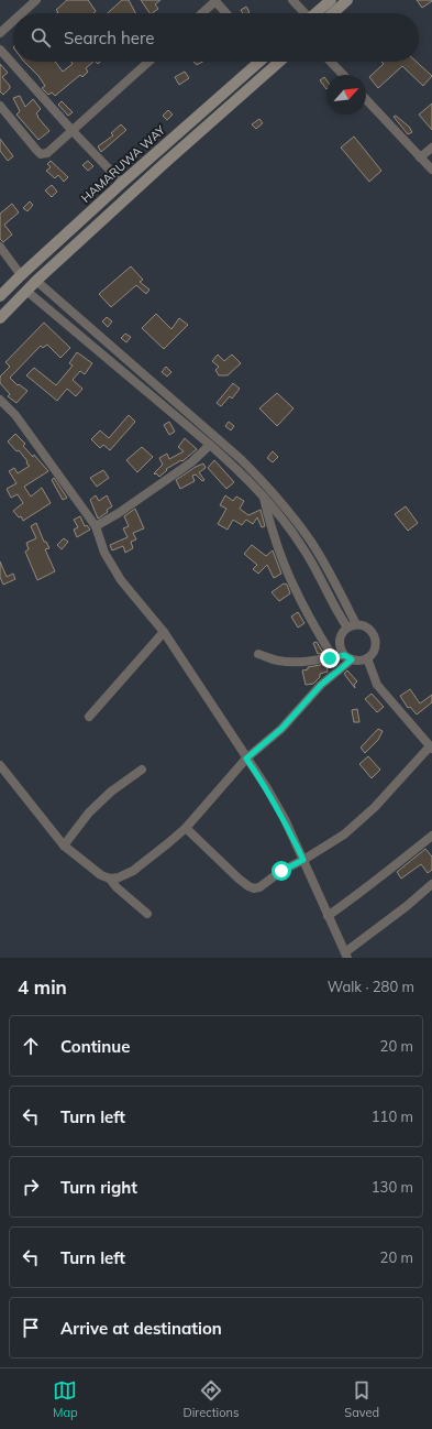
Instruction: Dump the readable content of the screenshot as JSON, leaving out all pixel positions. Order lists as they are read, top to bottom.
{
  "streets": {
    "main road": ["HAMARUWA WAY"]
  },
  "north": "top right",
  "page": {
    "search": "Search here",
    "heading": ["4 min", "Walk · 280 m"],
    "list": [
      ["Continue", "20 m"],
      ["Turn left", "110 m"],
      ["Turn right", "130 m"],
      ["Turn left", "20 m"],
      "Arrive at destination"
    ],
    "nav": ["Map", "Directions", "Saved"]
  }
}
